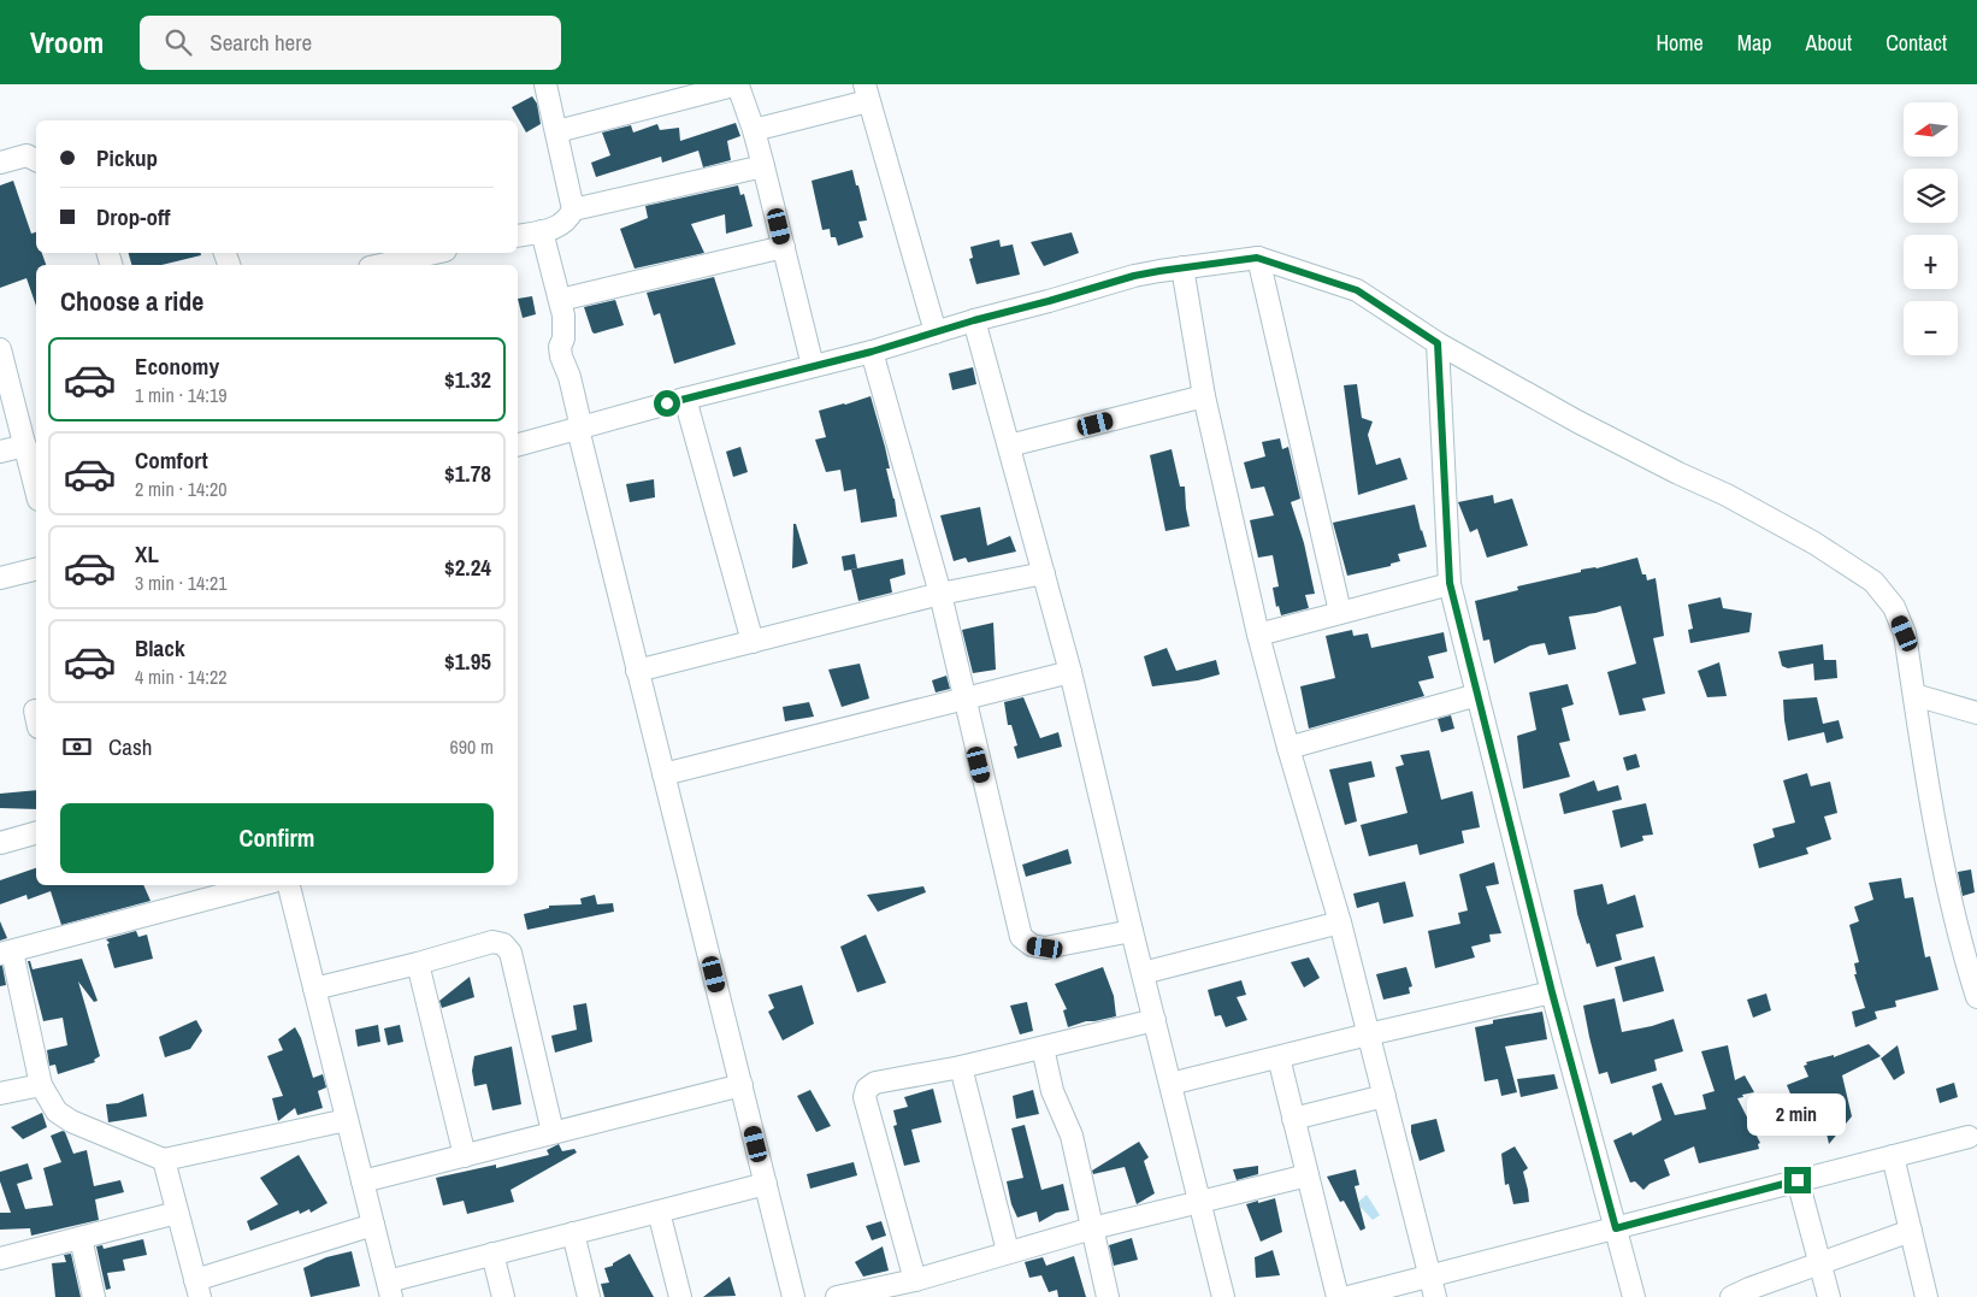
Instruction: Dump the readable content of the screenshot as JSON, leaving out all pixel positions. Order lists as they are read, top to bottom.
{
  "north": "left",
  "page": {
    "header": "Vroom",
    "search": "Search here",
    "nav": [
      "Home",
      "Map",
      "About",
      "Contact"
    ],
    "map_buttons": ["+", "−"],
    "banner": ["Pickup", "Drop-off"],
    "heading": "Choose a ride",
    "list": [
      {
        "name": "Economy",
        "note": "1 min · 14:19",
        "value": "$1.32"
      },
      {
        "name": "Comfort",
        "note": "2 min · 14:20",
        "value": "$1.78"
      },
      {
        "name": "XL",
        "note": "3 min · 14:21",
        "value": "$2.24"
      },
      {
        "name": "Black",
        "note": "4 min · 14:22",
        "value": "$1.95"
      }
    ],
    "pay": ["Cash", "690 m"],
    "buttons": "Confirm",
    "bubble": "2 min"
  }
}
